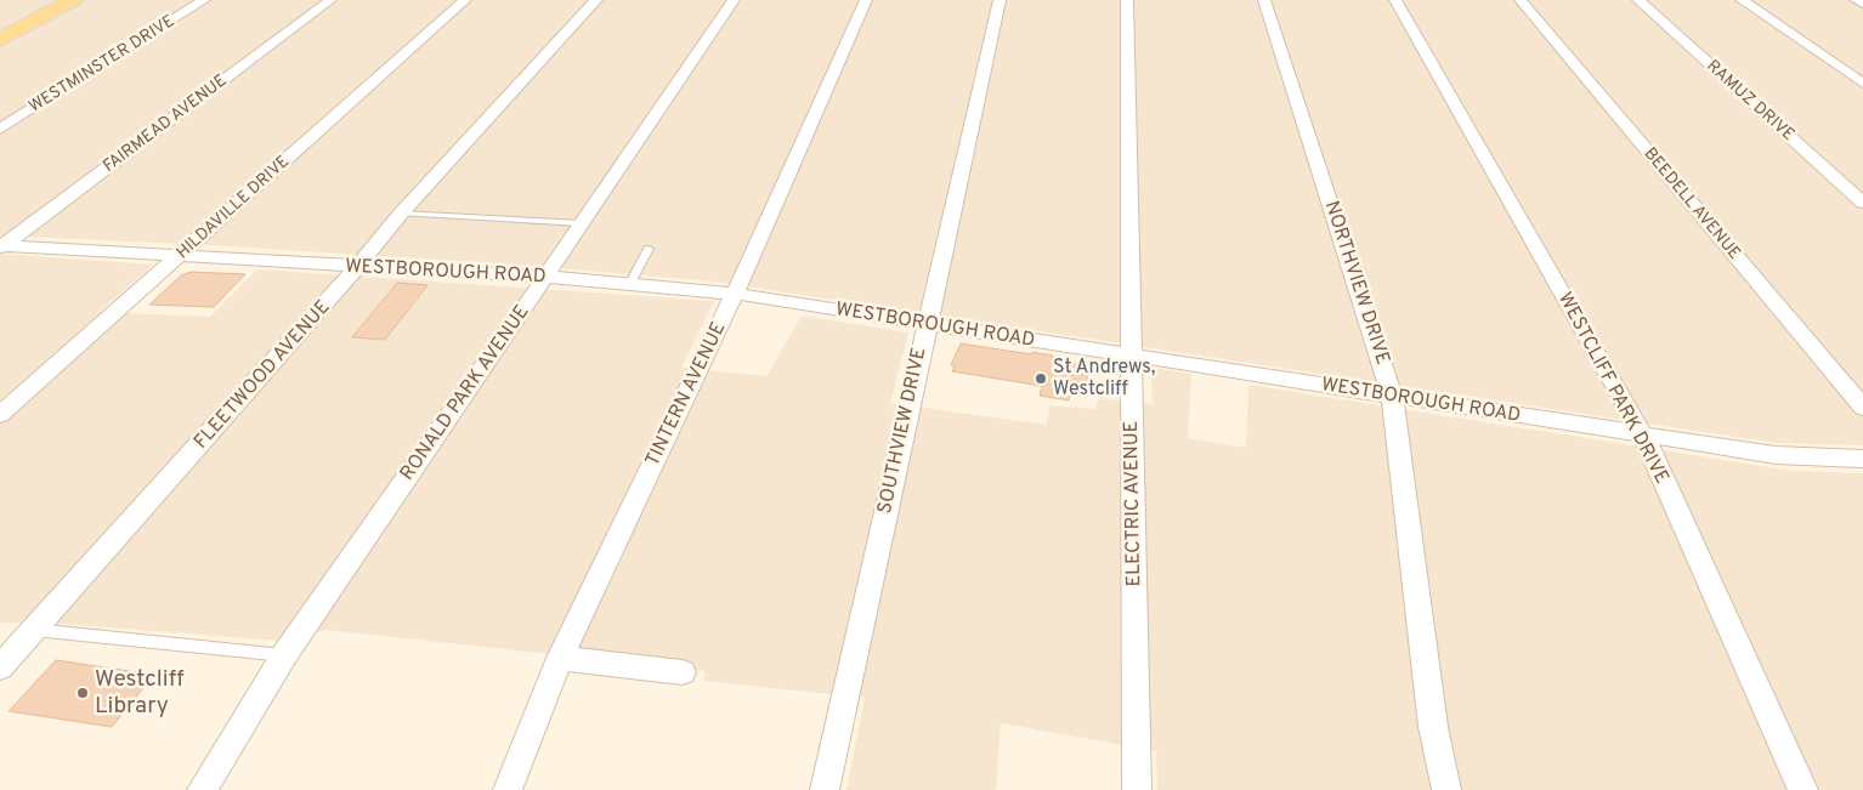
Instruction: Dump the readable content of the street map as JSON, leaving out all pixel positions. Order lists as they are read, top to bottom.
{
  "streets": {
    "street": [
      "WESTMINSTER DRIVE",
      "RAMUZ DRIVE",
      "FAIRMEAD AVENUE",
      "BEEDELL AVENUE",
      "HILDAVILLE DRIVE",
      "WESTBOROUGH ROAD",
      "NORTHVIEW DRIVE",
      "FLEETWOOD AVENUE",
      "WESTCLIFF PARK DRIVE",
      "RONALD PARK AVENUE",
      "TINTERN AVENUE",
      "SOUTHVIEW DRIVE",
      "ELECTRIC AVENUE"
    ]
  },
  "crossings": [
    ["FAIRMEAD AVENUE", "WESTBOROUGH ROAD"],
    ["HILDAVILLE DRIVE", "WESTBOROUGH ROAD"],
    ["WESTBOROUGH ROAD", "NORTHVIEW DRIVE"],
    ["WESTBOROUGH ROAD", "FLEETWOOD AVENUE"],
    ["WESTBOROUGH ROAD", "WESTCLIFF PARK DRIVE"],
    ["WESTBOROUGH ROAD", "RONALD PARK AVENUE"],
    ["WESTBOROUGH ROAD", "TINTERN AVENUE"],
    ["WESTBOROUGH ROAD", "SOUTHVIEW DRIVE"],
    ["WESTBOROUGH ROAD", "ELECTRIC AVENUE"]
  ],
  "places": ["St Andrews, Westcliff", "Westcliff Library"]
}
